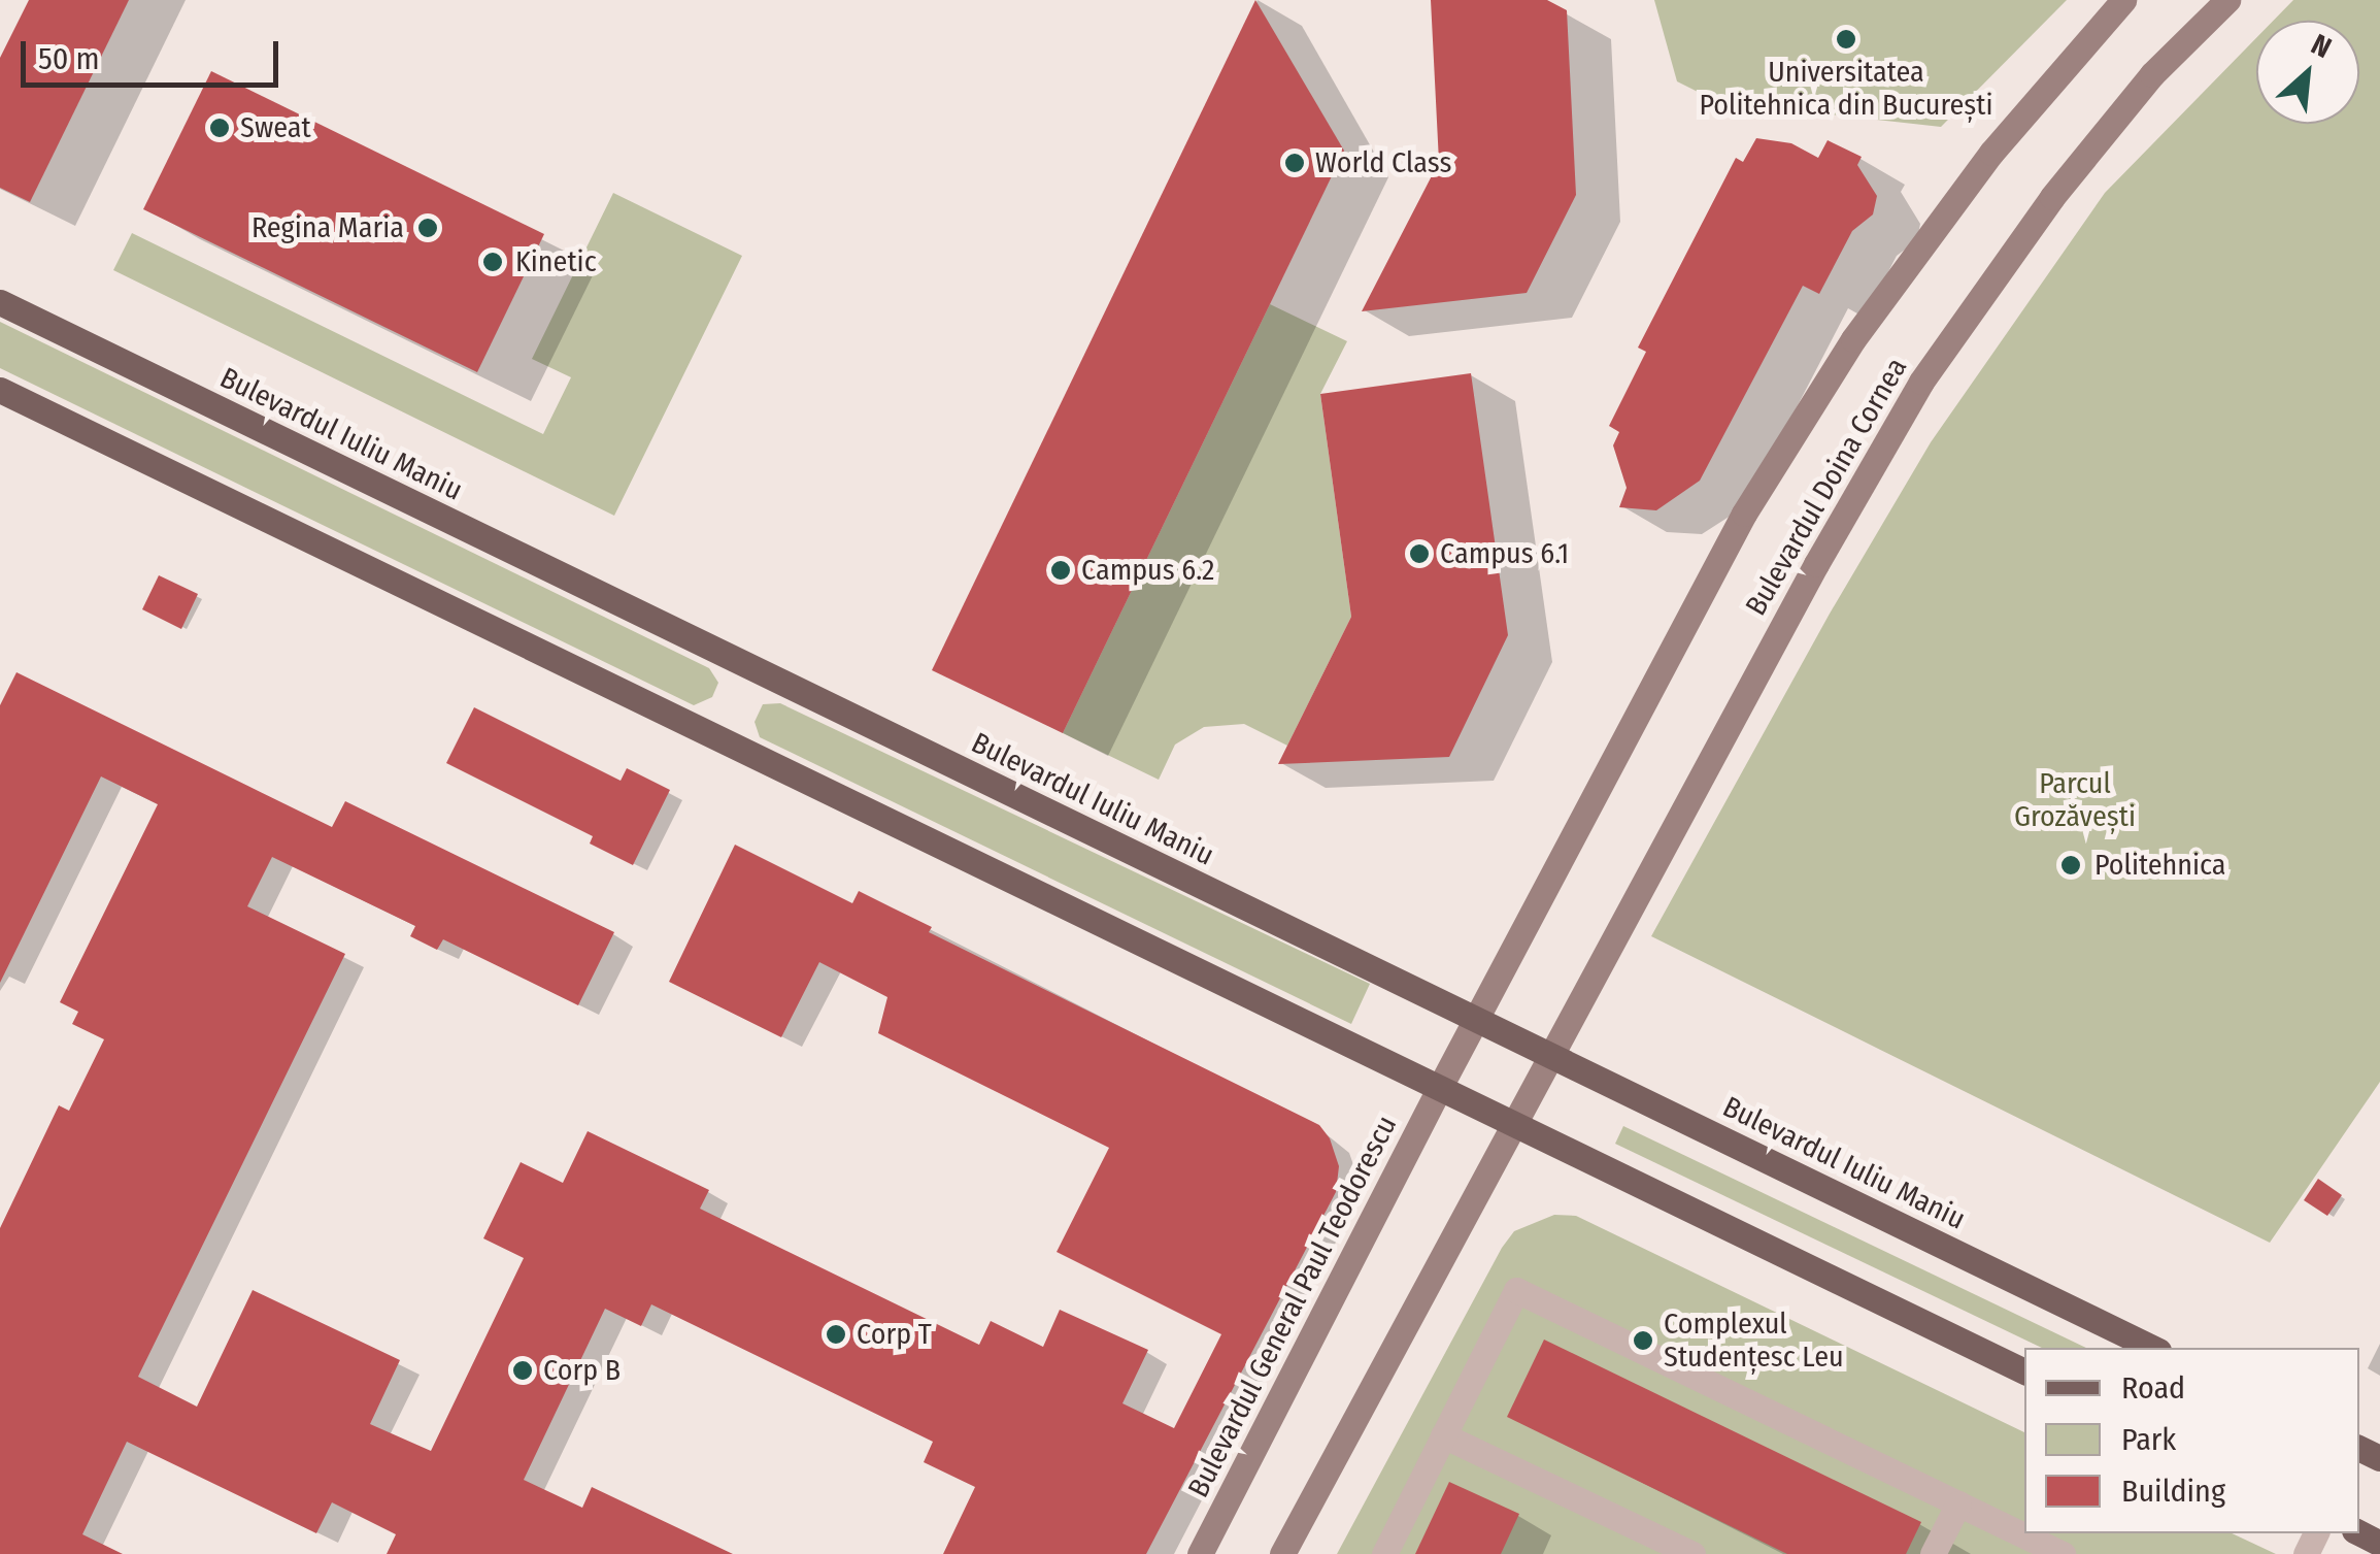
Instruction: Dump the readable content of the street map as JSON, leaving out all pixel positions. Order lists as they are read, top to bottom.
{
  "streets": {
    "main road": ["Bulevardul Iuliu Maniu", "Bulevardul Doina Cornea", "Bulevardul General Paul Teodorescu"]
  },
  "crossings": [
    ["Bulevardul Iuliu Maniu", "Bulevardul Doina Cornea"],
    ["Bulevardul Doina Cornea", "Bulevardul General Paul Teodorescu"]
  ],
  "parks": ["Parcul Grozăvești"],
  "places": [
    "Universitatea Politehnica din București",
    "Sweat",
    "World Class",
    "Regina Maria",
    "Kinetic",
    "Campus 6.1",
    "Campus 6.2",
    "Politehnica",
    "Corp T",
    "Complexul Studențesc Leu",
    "Corp B"
  ],
  "legend": ["Road", "Park", "Building"],
  "scale_bar": "50 m",
  "north": "top right"
}
